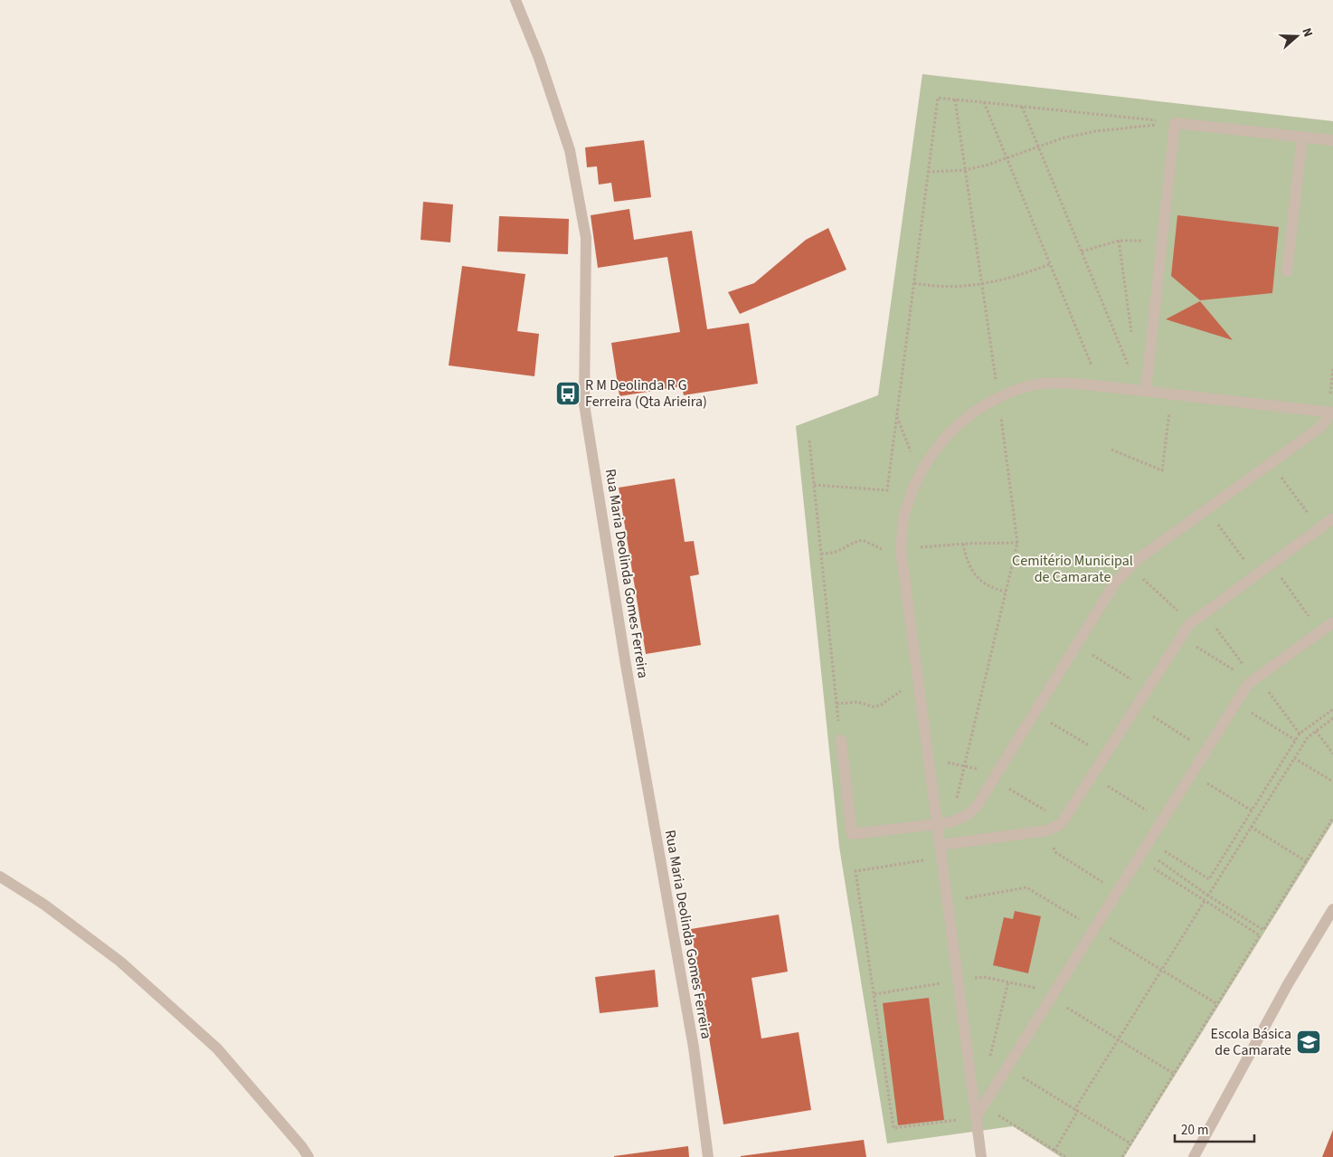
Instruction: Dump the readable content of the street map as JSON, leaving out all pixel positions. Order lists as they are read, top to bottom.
{
  "streets": {
    "street": ["Rua Maria Deolinda Gomes Ferreira"]
  },
  "parks": ["Cemitério Municipal de Camarate"],
  "places": {
    "bus stop": ["R M Deolinda R G Ferreira (Qta Arieira)"],
    "school or university": ["Escola Básica de Camarate"]
  },
  "scale_bar": "20 m",
  "north": "right"
}
